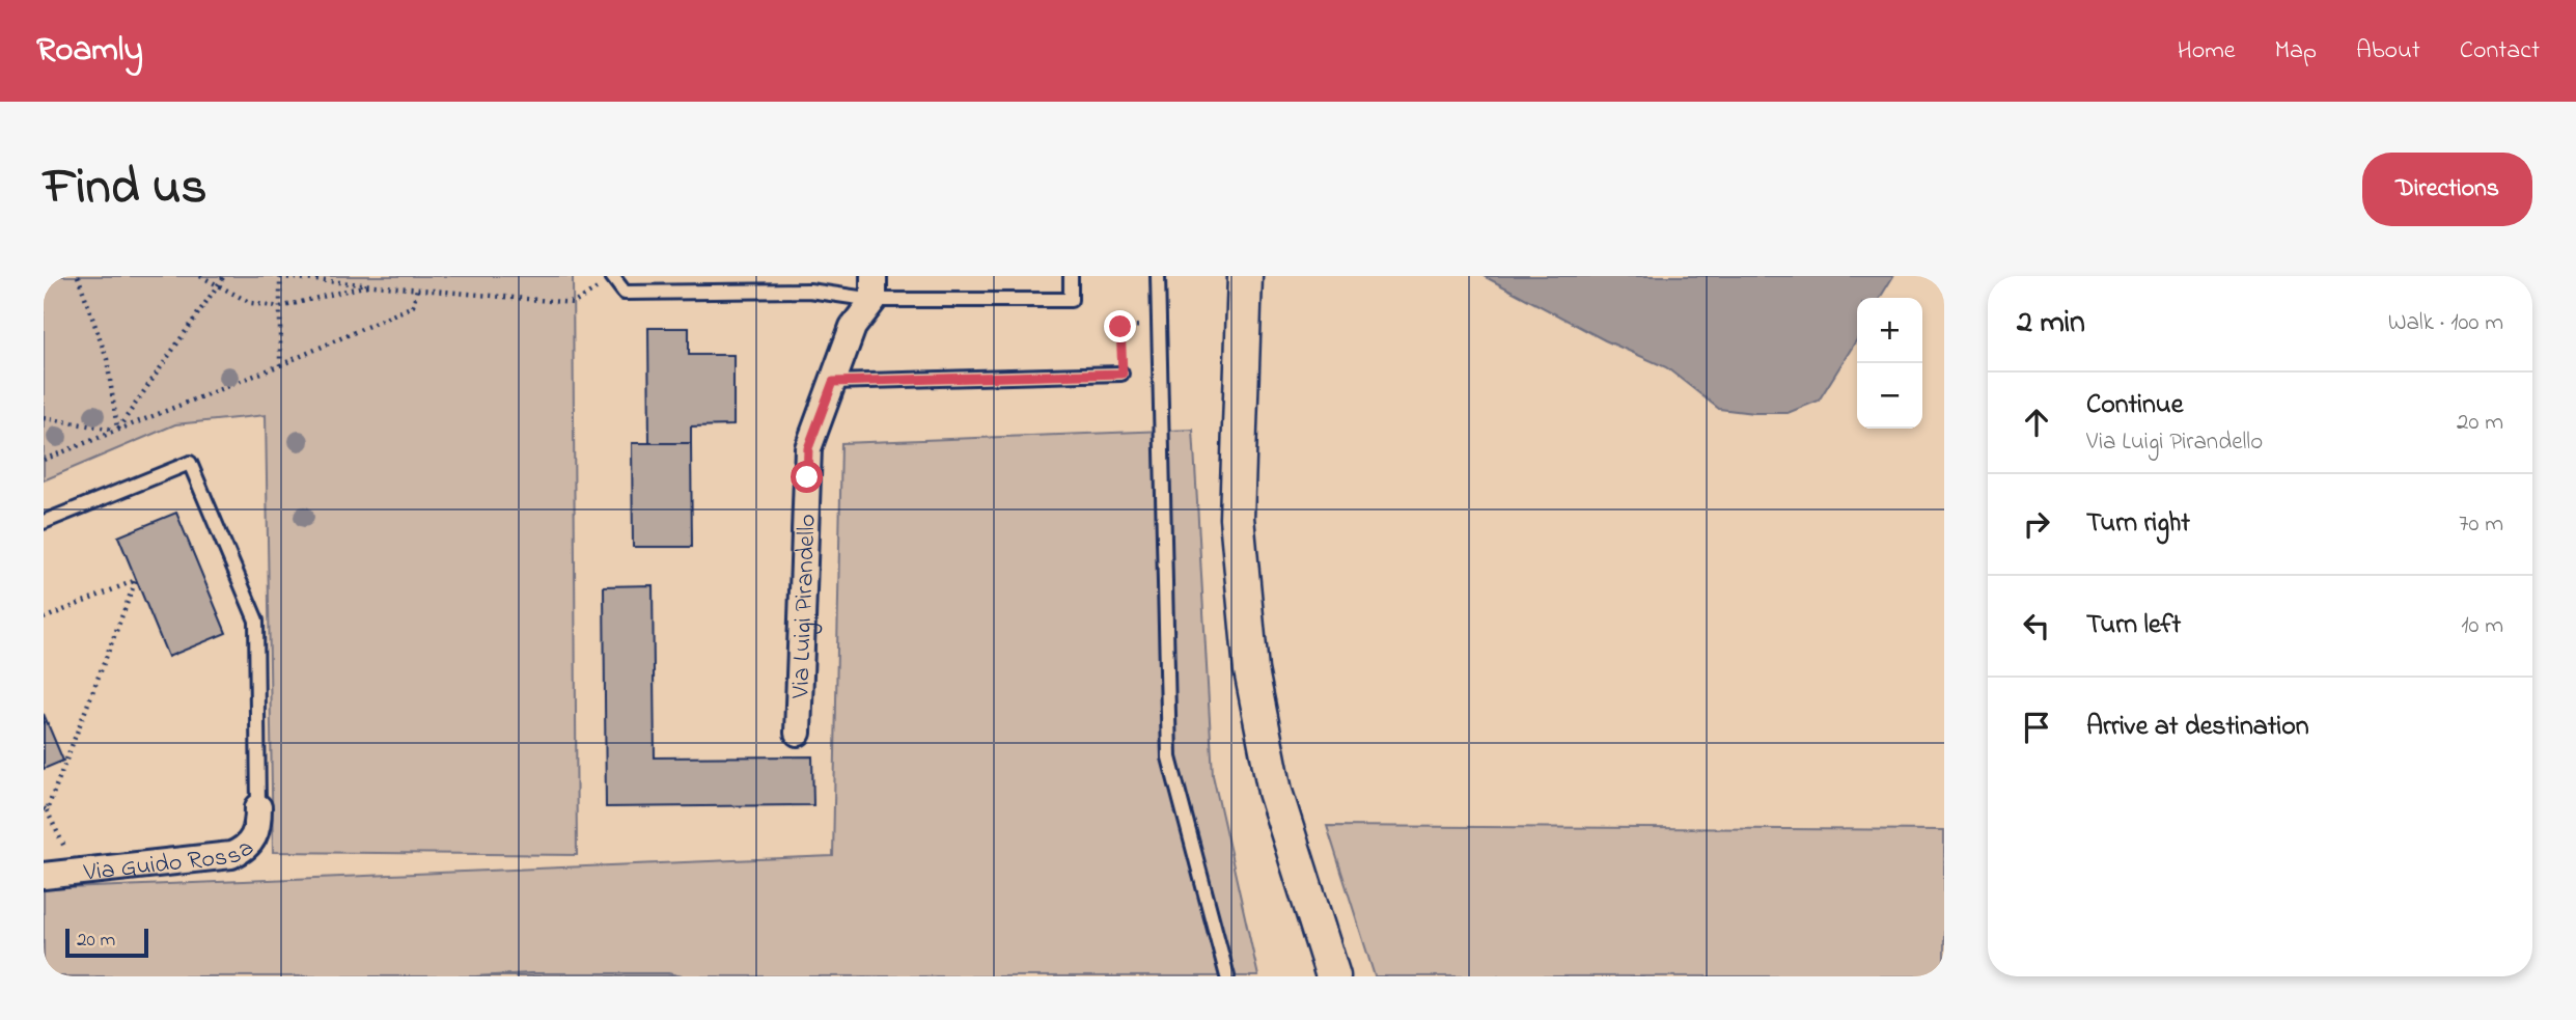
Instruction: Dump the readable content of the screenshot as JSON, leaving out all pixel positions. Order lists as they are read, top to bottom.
{
  "streets": {
    "street": ["Via Luigi Pirandello", "Via Guido Rossa"]
  },
  "scale_bar": "20 m",
  "page": {
    "header": "Roamly",
    "nav": [
      "Home",
      "Map",
      "About",
      "Contact"
    ],
    "title": "Find us",
    "buttons": "Directions",
    "heading": ["2 min", "Walk · 100 m"],
    "map_buttons": ["+", "−"],
    "list": [
      ["Continue", "Via Luigi Pirandello", "20 m"],
      ["Turn right", "70 m"],
      ["Turn left", "10 m"],
      "Arrive at destination"
    ],
    "scale": "20 m"
  }
}
